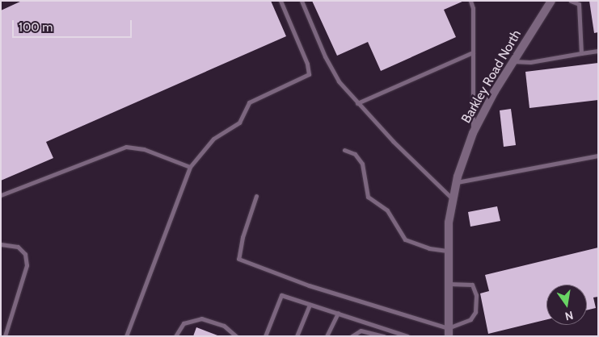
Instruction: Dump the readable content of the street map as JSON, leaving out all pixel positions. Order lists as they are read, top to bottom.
{
  "streets": {
    "street": ["Barkley Road North"]
  },
  "scale_bar": "100 m",
  "north": "bottom"
}
